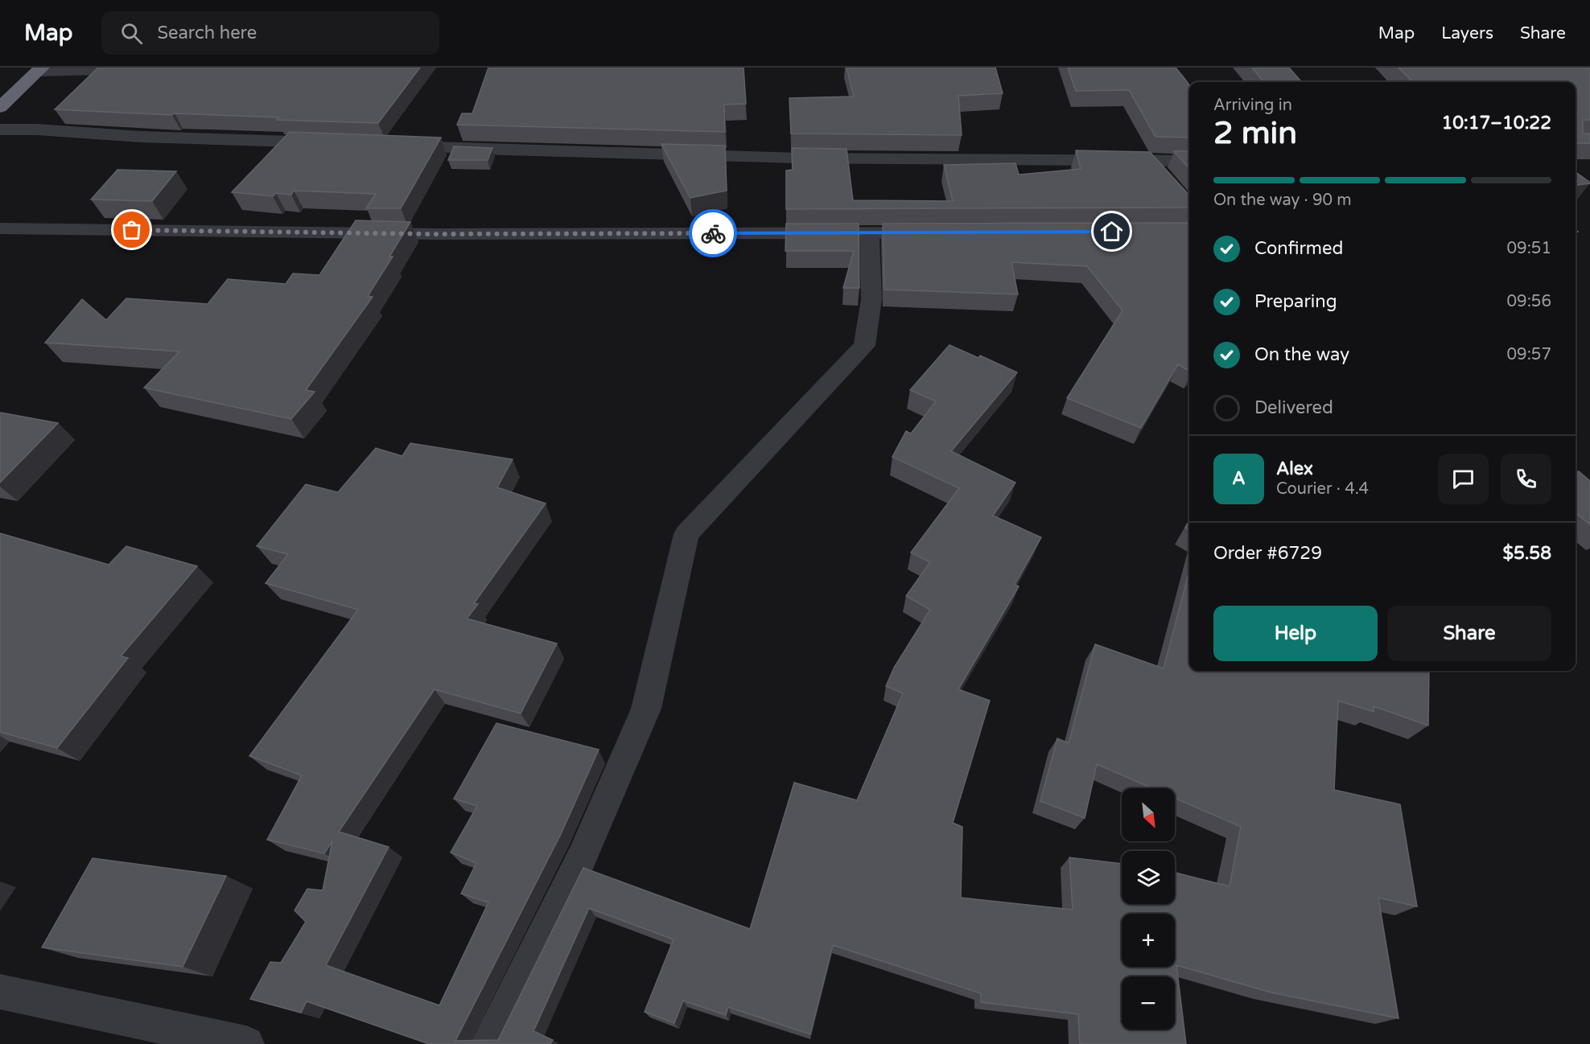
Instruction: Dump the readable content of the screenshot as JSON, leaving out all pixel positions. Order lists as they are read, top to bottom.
{
  "north": "bottom right",
  "page": {
    "header": "Map",
    "search": "Search here",
    "nav": ["Map", "Layers", "Share"],
    "heading": ["2 min", "Arriving in", "10:17–10:22"],
    "panel": [
      "Alex",
      "Courier · 4.4",
      "Order #6729",
      "$5.58"
    ],
    "bar": "On the way · 90 m",
    "list": [
      ["Confirmed", "09:51"],
      ["Preparing", "09:56"],
      ["On the way", "09:57"],
      "Delivered"
    ],
    "round": "A",
    "buttons": ["Help", "Share"],
    "map_buttons": ["+", "−"]
  }
}
